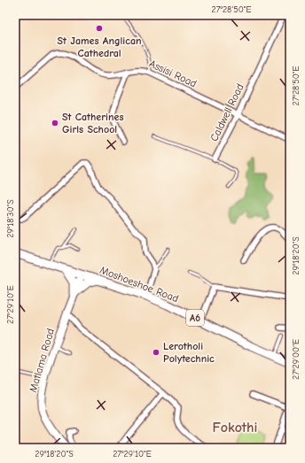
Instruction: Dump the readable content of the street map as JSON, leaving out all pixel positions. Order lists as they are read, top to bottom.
{
  "streets": {
    "main road": ["Moshoeshoe Road", "A6"],
    "street": ["Assisi Road", "Caldwell Road", "Matlama Road"]
  },
  "crossings": [
    ["Assisi Road", "Caldwell Road"],
    ["Moshoeshoe Road", "Matlama Road"]
  ],
  "districts": ["Fokothi"],
  "places": ["St James Anglican Cathedral", "St Catherines Girls School", "Lerotholi Polytechnic"],
  "coordinates": [
    "27°28'50\"E",
    "29°18'30\"S",
    "29°18'20\"S",
    "27°29'10\"E",
    "27°29'00\"E"
  ]
}
